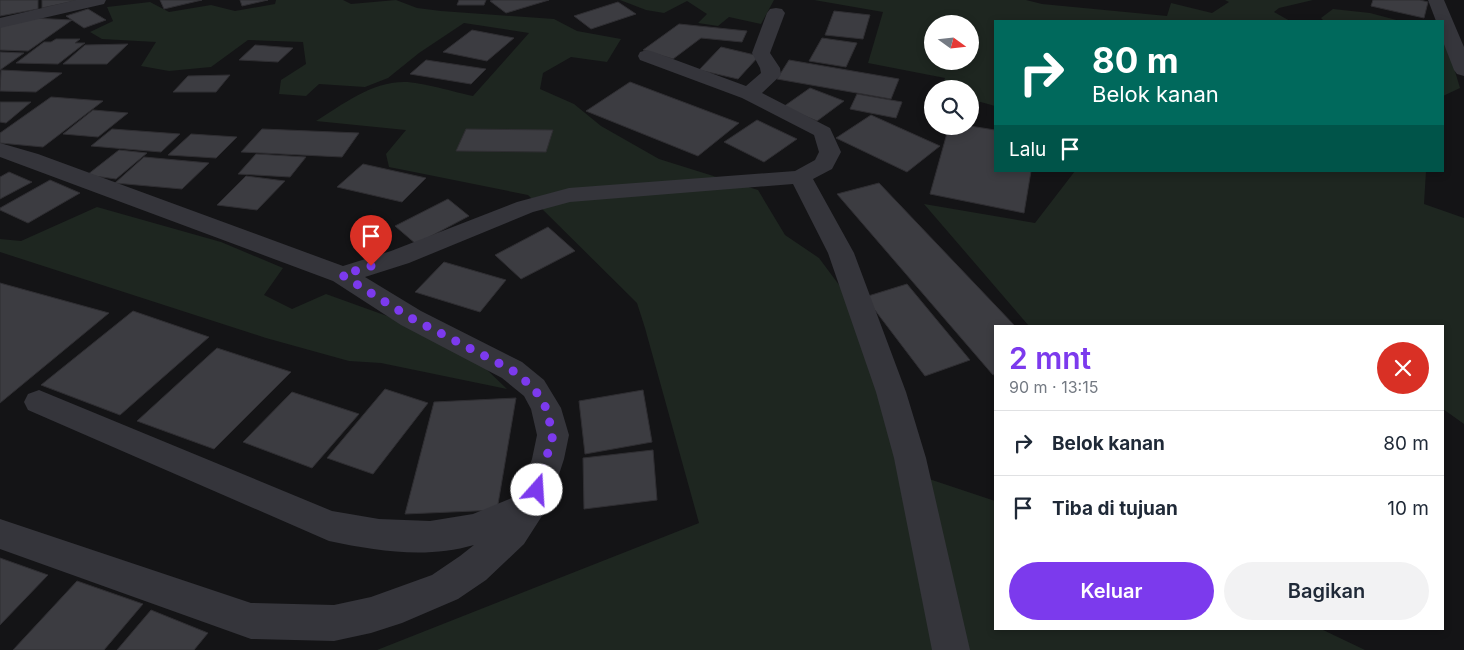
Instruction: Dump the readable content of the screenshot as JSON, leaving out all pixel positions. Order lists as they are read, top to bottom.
{
  "north": "right",
  "page": {
    "turn": ["80 m", "Belok kanan"],
    "then": "Lalu",
    "heading": ["2 mnt", "90 m · 13:15"],
    "list": [
      {
        "name": "Belok kanan",
        "value": "80 m"
      },
      {
        "name": "Tiba di tujuan",
        "value": "10 m"
      }
    ],
    "buttons": ["Keluar", "Bagikan"]
  }
}
